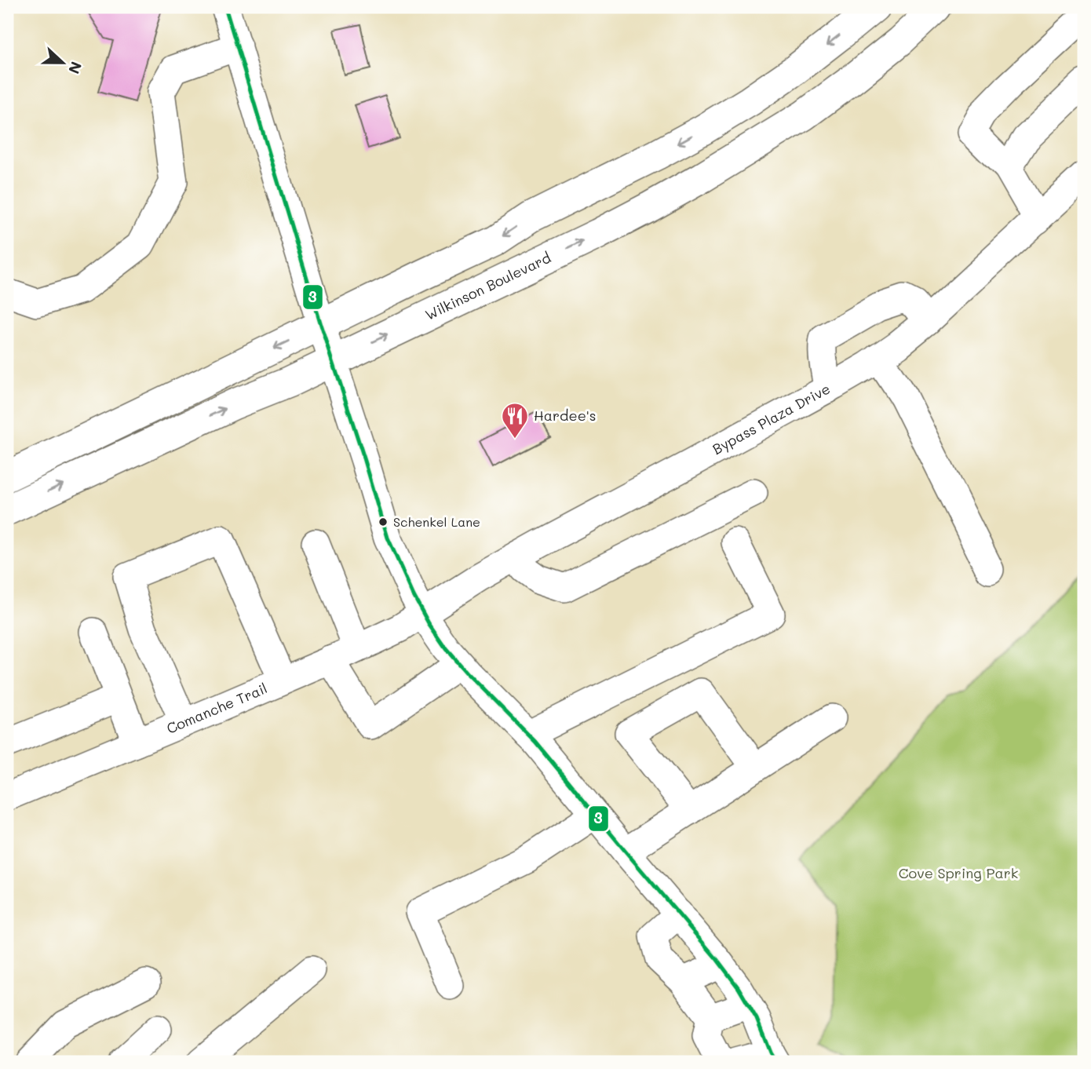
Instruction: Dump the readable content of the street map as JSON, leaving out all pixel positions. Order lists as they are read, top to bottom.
{
  "streets": {
    "highway": ["Wilkinson Boulevard"],
    "street": ["Bypass Plaza Drive", "Comanche Trail"]
  },
  "crossings": [
    ["Bypass Plaza Drive", "Comanche Trail"]
  ],
  "parks": ["Cove Spring Park"],
  "places": {
    "restaurant": ["Hardee's"],
    "other": ["Schenkel Lane"]
  },
  "lines": ["transit line 3"],
  "north": "right"
}
